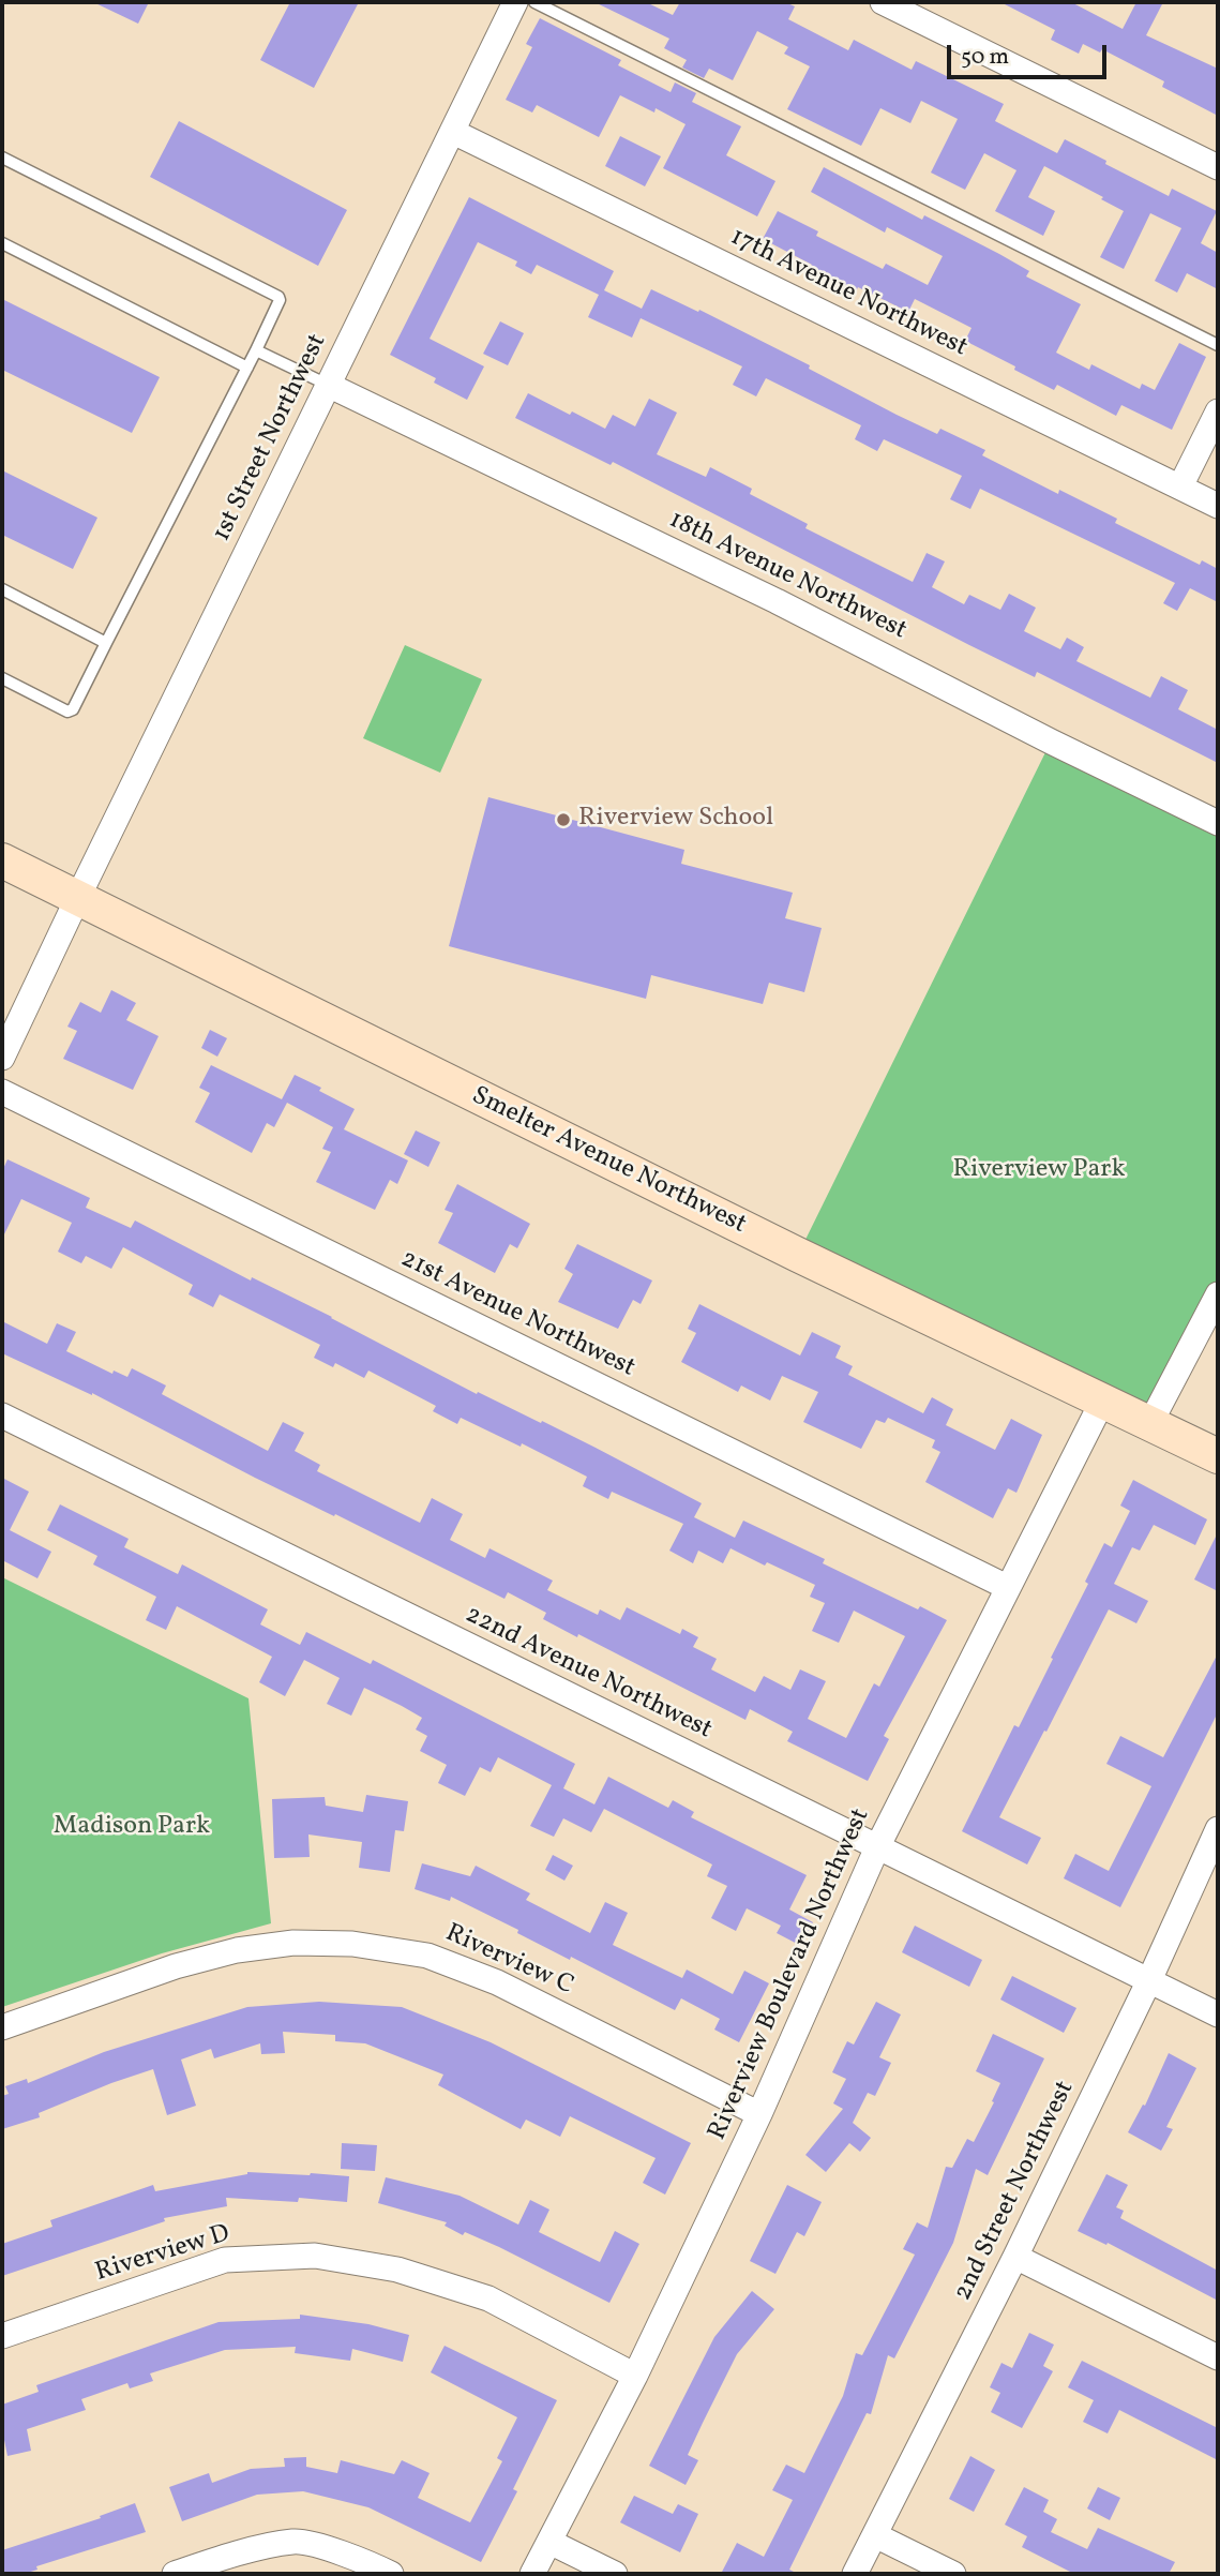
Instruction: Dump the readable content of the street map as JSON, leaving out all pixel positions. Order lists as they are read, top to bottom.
{
  "streets": {
    "street": [
      "17th Avenue Northwest",
      "1st Street Northwest",
      "18th Avenue Northwest",
      "Smelter Avenue Northwest",
      "21st Avenue Northwest",
      "22nd Avenue Northwest",
      "Riverview C",
      "Riverview Boulevard Northwest",
      "2nd Street Northwest",
      "Riverview D"
    ]
  },
  "crossings": [
    ["17th Avenue Northwest", "1st Street Northwest"],
    ["1st Street Northwest", "18th Avenue Northwest"],
    ["1st Street Northwest", "Smelter Avenue Northwest"],
    ["Smelter Avenue Northwest", "Riverview Boulevard Northwest"],
    ["21st Avenue Northwest", "Riverview Boulevard Northwest"],
    ["22nd Avenue Northwest", "Riverview Boulevard Northwest"],
    ["22nd Avenue Northwest", "2nd Street Northwest"],
    ["Riverview C", "Riverview Boulevard Northwest"],
    ["Riverview Boulevard Northwest", "Riverview D"]
  ],
  "parks": ["Riverview Park", "Madison Park"],
  "places": ["Riverview School"],
  "scale_bar": "50 m"
}
